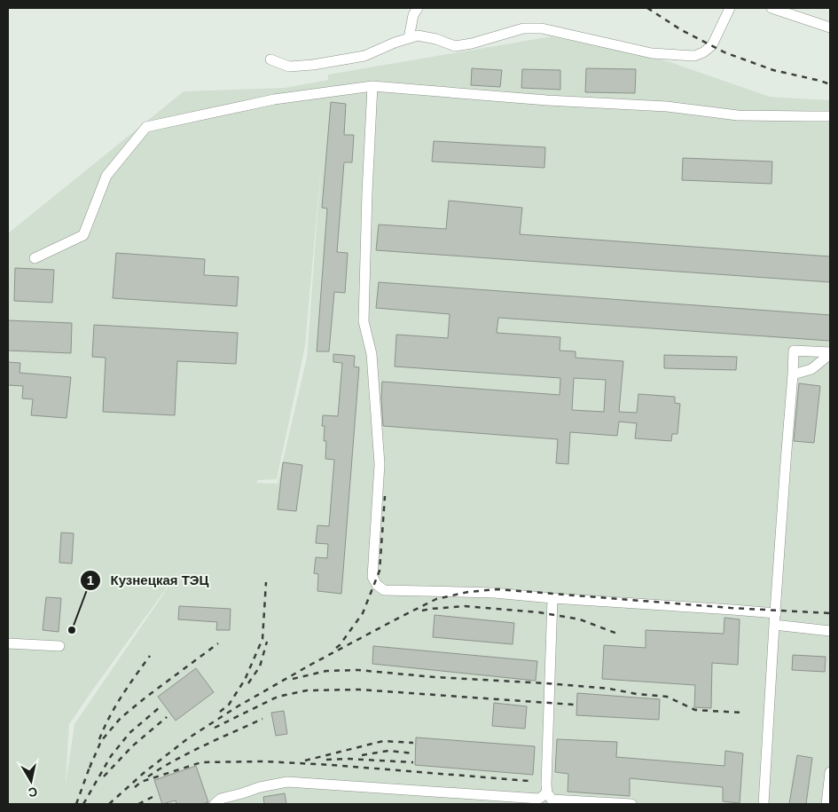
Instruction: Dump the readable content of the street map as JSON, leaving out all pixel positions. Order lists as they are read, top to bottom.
{
  "places": ["Кузнецкая ТЭЦ"],
  "north": "bottom"
}
